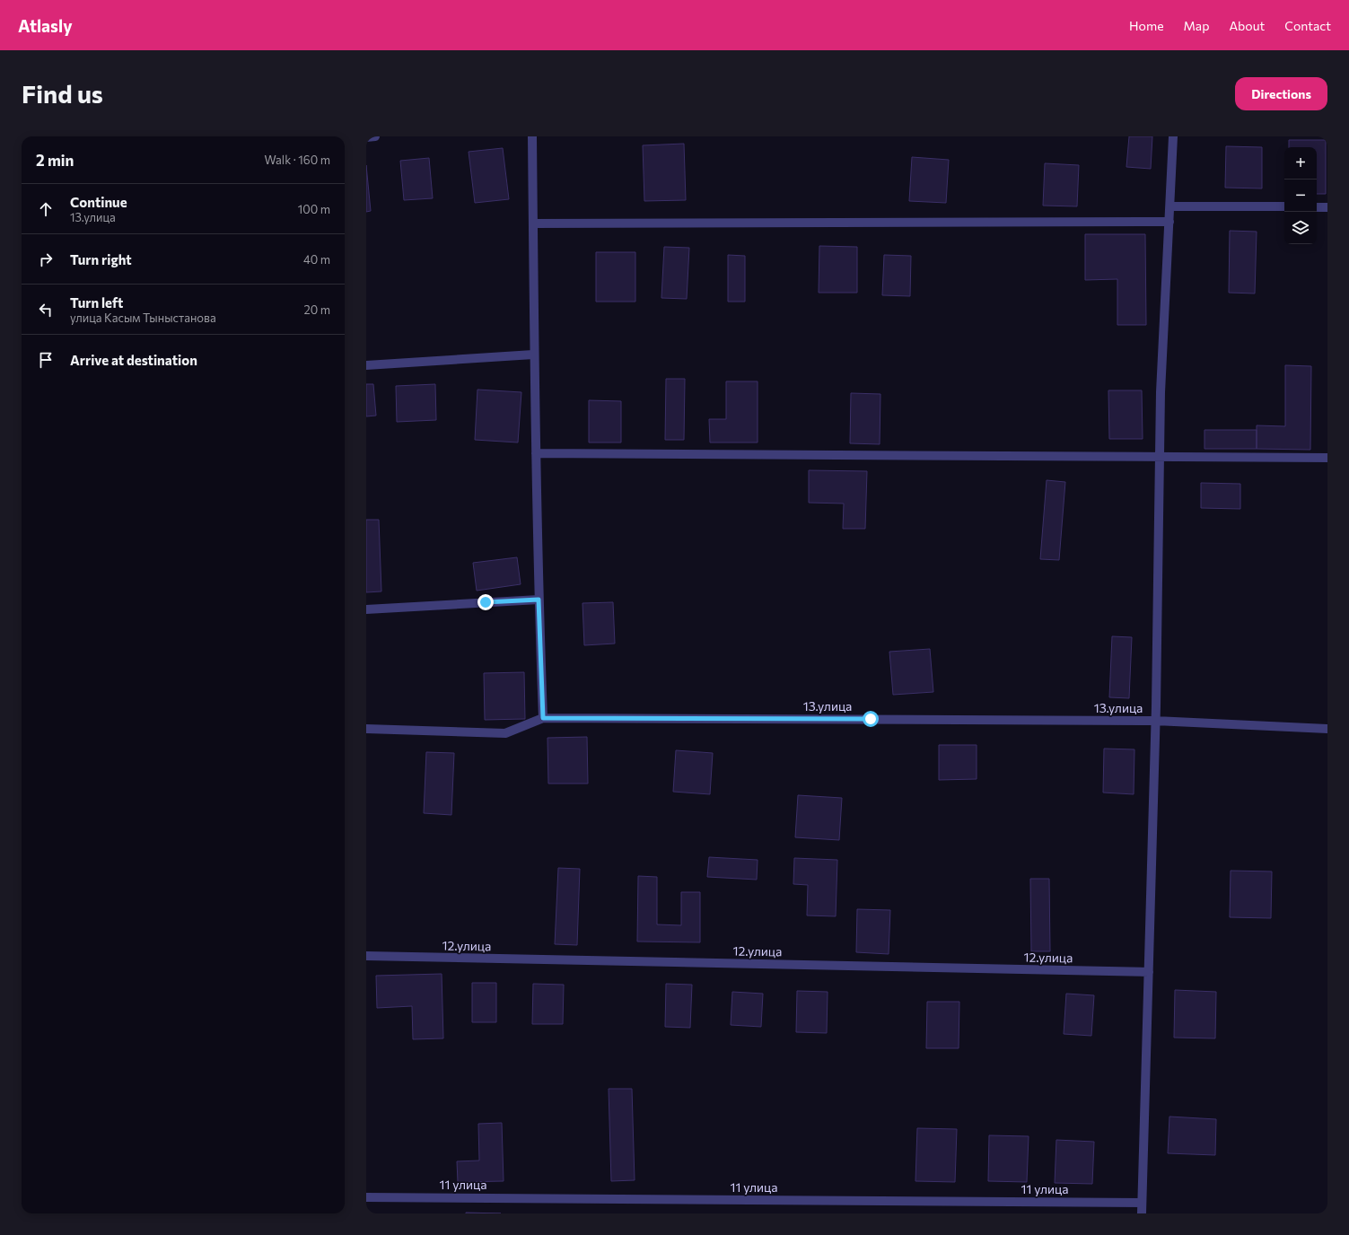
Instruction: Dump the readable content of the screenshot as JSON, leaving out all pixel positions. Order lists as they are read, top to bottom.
{
  "streets": {
    "street": ["13.улица", "12.улица", "11 улица"]
  },
  "page": {
    "header": "Atlasly",
    "nav": [
      "Home",
      "Map",
      "About",
      "Contact"
    ],
    "buttons": "Directions",
    "title": "Find us",
    "heading": ["2 min", "Walk · 160 m"],
    "map_buttons": ["+", "−"],
    "list": [
      ["Continue", "13.улица", "100 m"],
      ["Turn right", "40 m"],
      ["Turn left", "улица Касым Тыныстанова", "20 m"],
      "Arrive at destination"
    ]
  }
}
